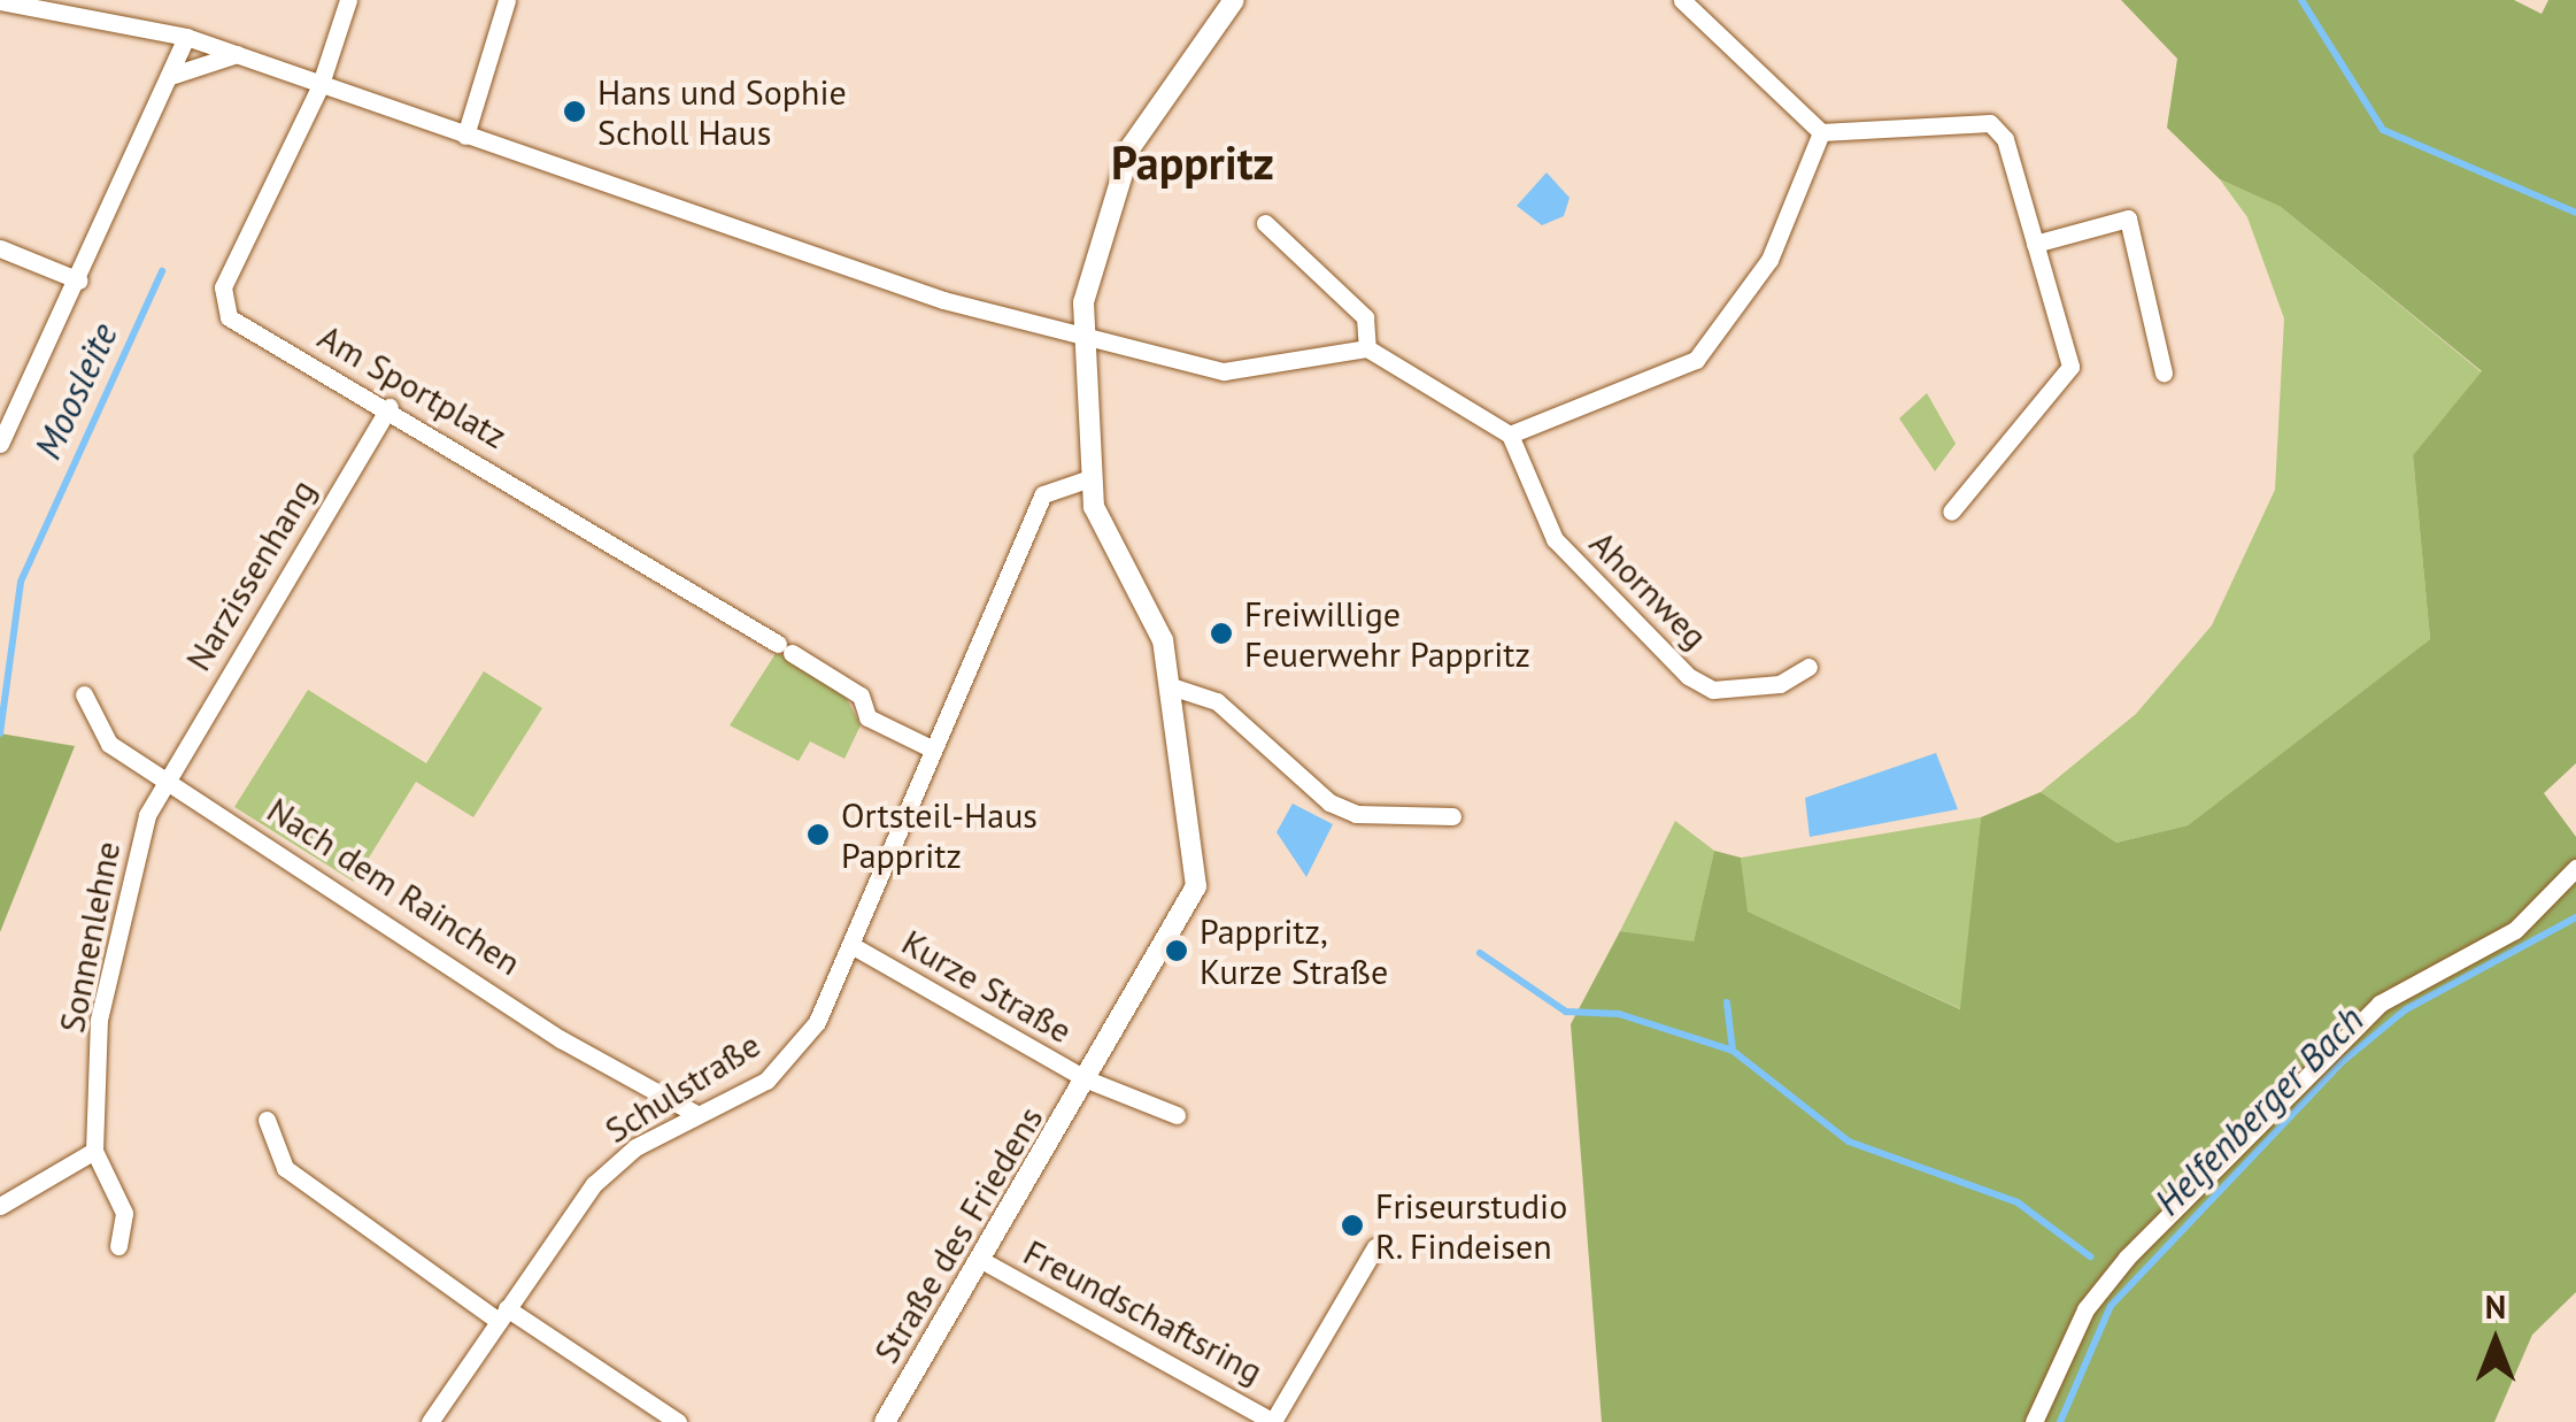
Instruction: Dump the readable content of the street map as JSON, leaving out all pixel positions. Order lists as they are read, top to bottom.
{
  "streets": {
    "street": [
      "Am Sportplatz",
      "Narzissenhang",
      "Ahornweg",
      "Nach dem Rainchen",
      "Sonnenlehne",
      "Kurze Straße",
      "Schulstraße",
      "Straße des Friedens",
      "Freundschaftsring"
    ]
  },
  "crossings": [
    ["Am Sportplatz", "Narzissenhang"],
    ["Am Sportplatz", "Schulstraße"],
    ["Narzissenhang", "Nach dem Rainchen"],
    ["Narzissenhang", "Sonnenlehne"],
    ["Nach dem Rainchen", "Sonnenlehne"],
    ["Nach dem Rainchen", "Schulstraße"],
    ["Kurze Straße", "Schulstraße"],
    ["Kurze Straße", "Straße des Friedens"],
    ["Schulstraße", "Straße des Friedens"],
    ["Straße des Friedens", "Freundschaftsring"]
  ],
  "districts": ["Pappritz"],
  "water": ["Moosleite", "Helfenberger Bach"],
  "places": [
    "Hans und Sophie Scholl Haus",
    "Freiwillige Feuerwehr Pappritz",
    "Ortsteil-Haus Pappritz",
    "Pappritz, Kurze Straße",
    "Friseurstudio R. Findeisen"
  ],
  "north": "top"
}
